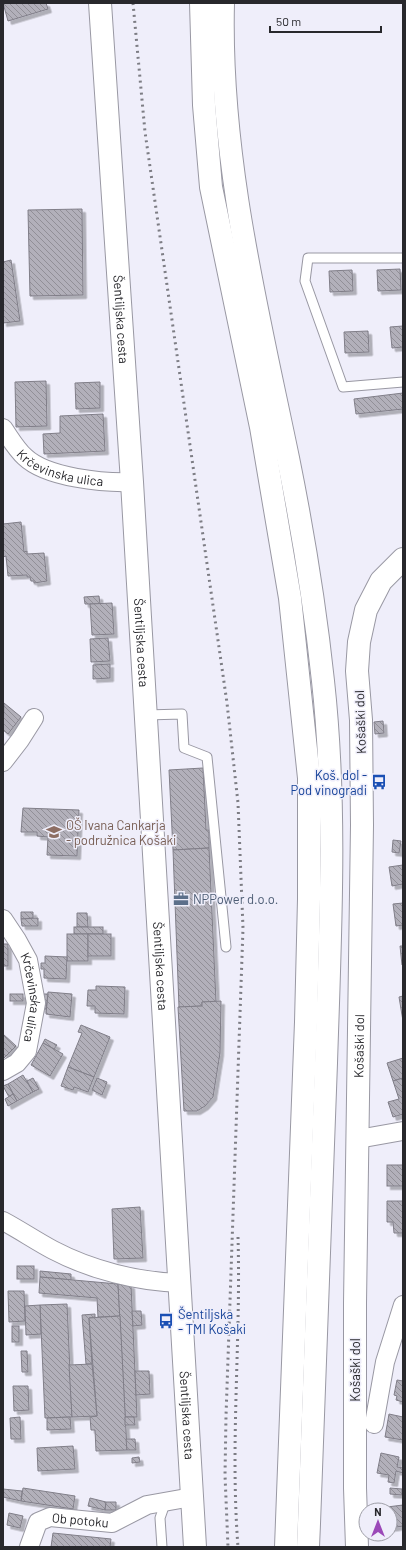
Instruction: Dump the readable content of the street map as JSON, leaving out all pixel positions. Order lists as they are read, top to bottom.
{
  "streets": {
    "main road": ["Šentiljska cesta", "Košaški dol"],
    "street": ["Krčevinska ulica", "Ob potoku"]
  },
  "crossings": [
    ["Šentiljska cesta", "Krčevinska ulica"],
    ["Šentiljska cesta", "Ob potoku"]
  ],
  "places": {
    "bus stop": ["Koš. dol - Pod vinogradi", "Šentiljska - TMI Košaki"],
    "school or university": ["OŠ Ivana Cankarja - podružnica Košaki"],
    "office": ["NPPower d.o.o."]
  },
  "scale_bar": "50 m",
  "north": "top"
}
